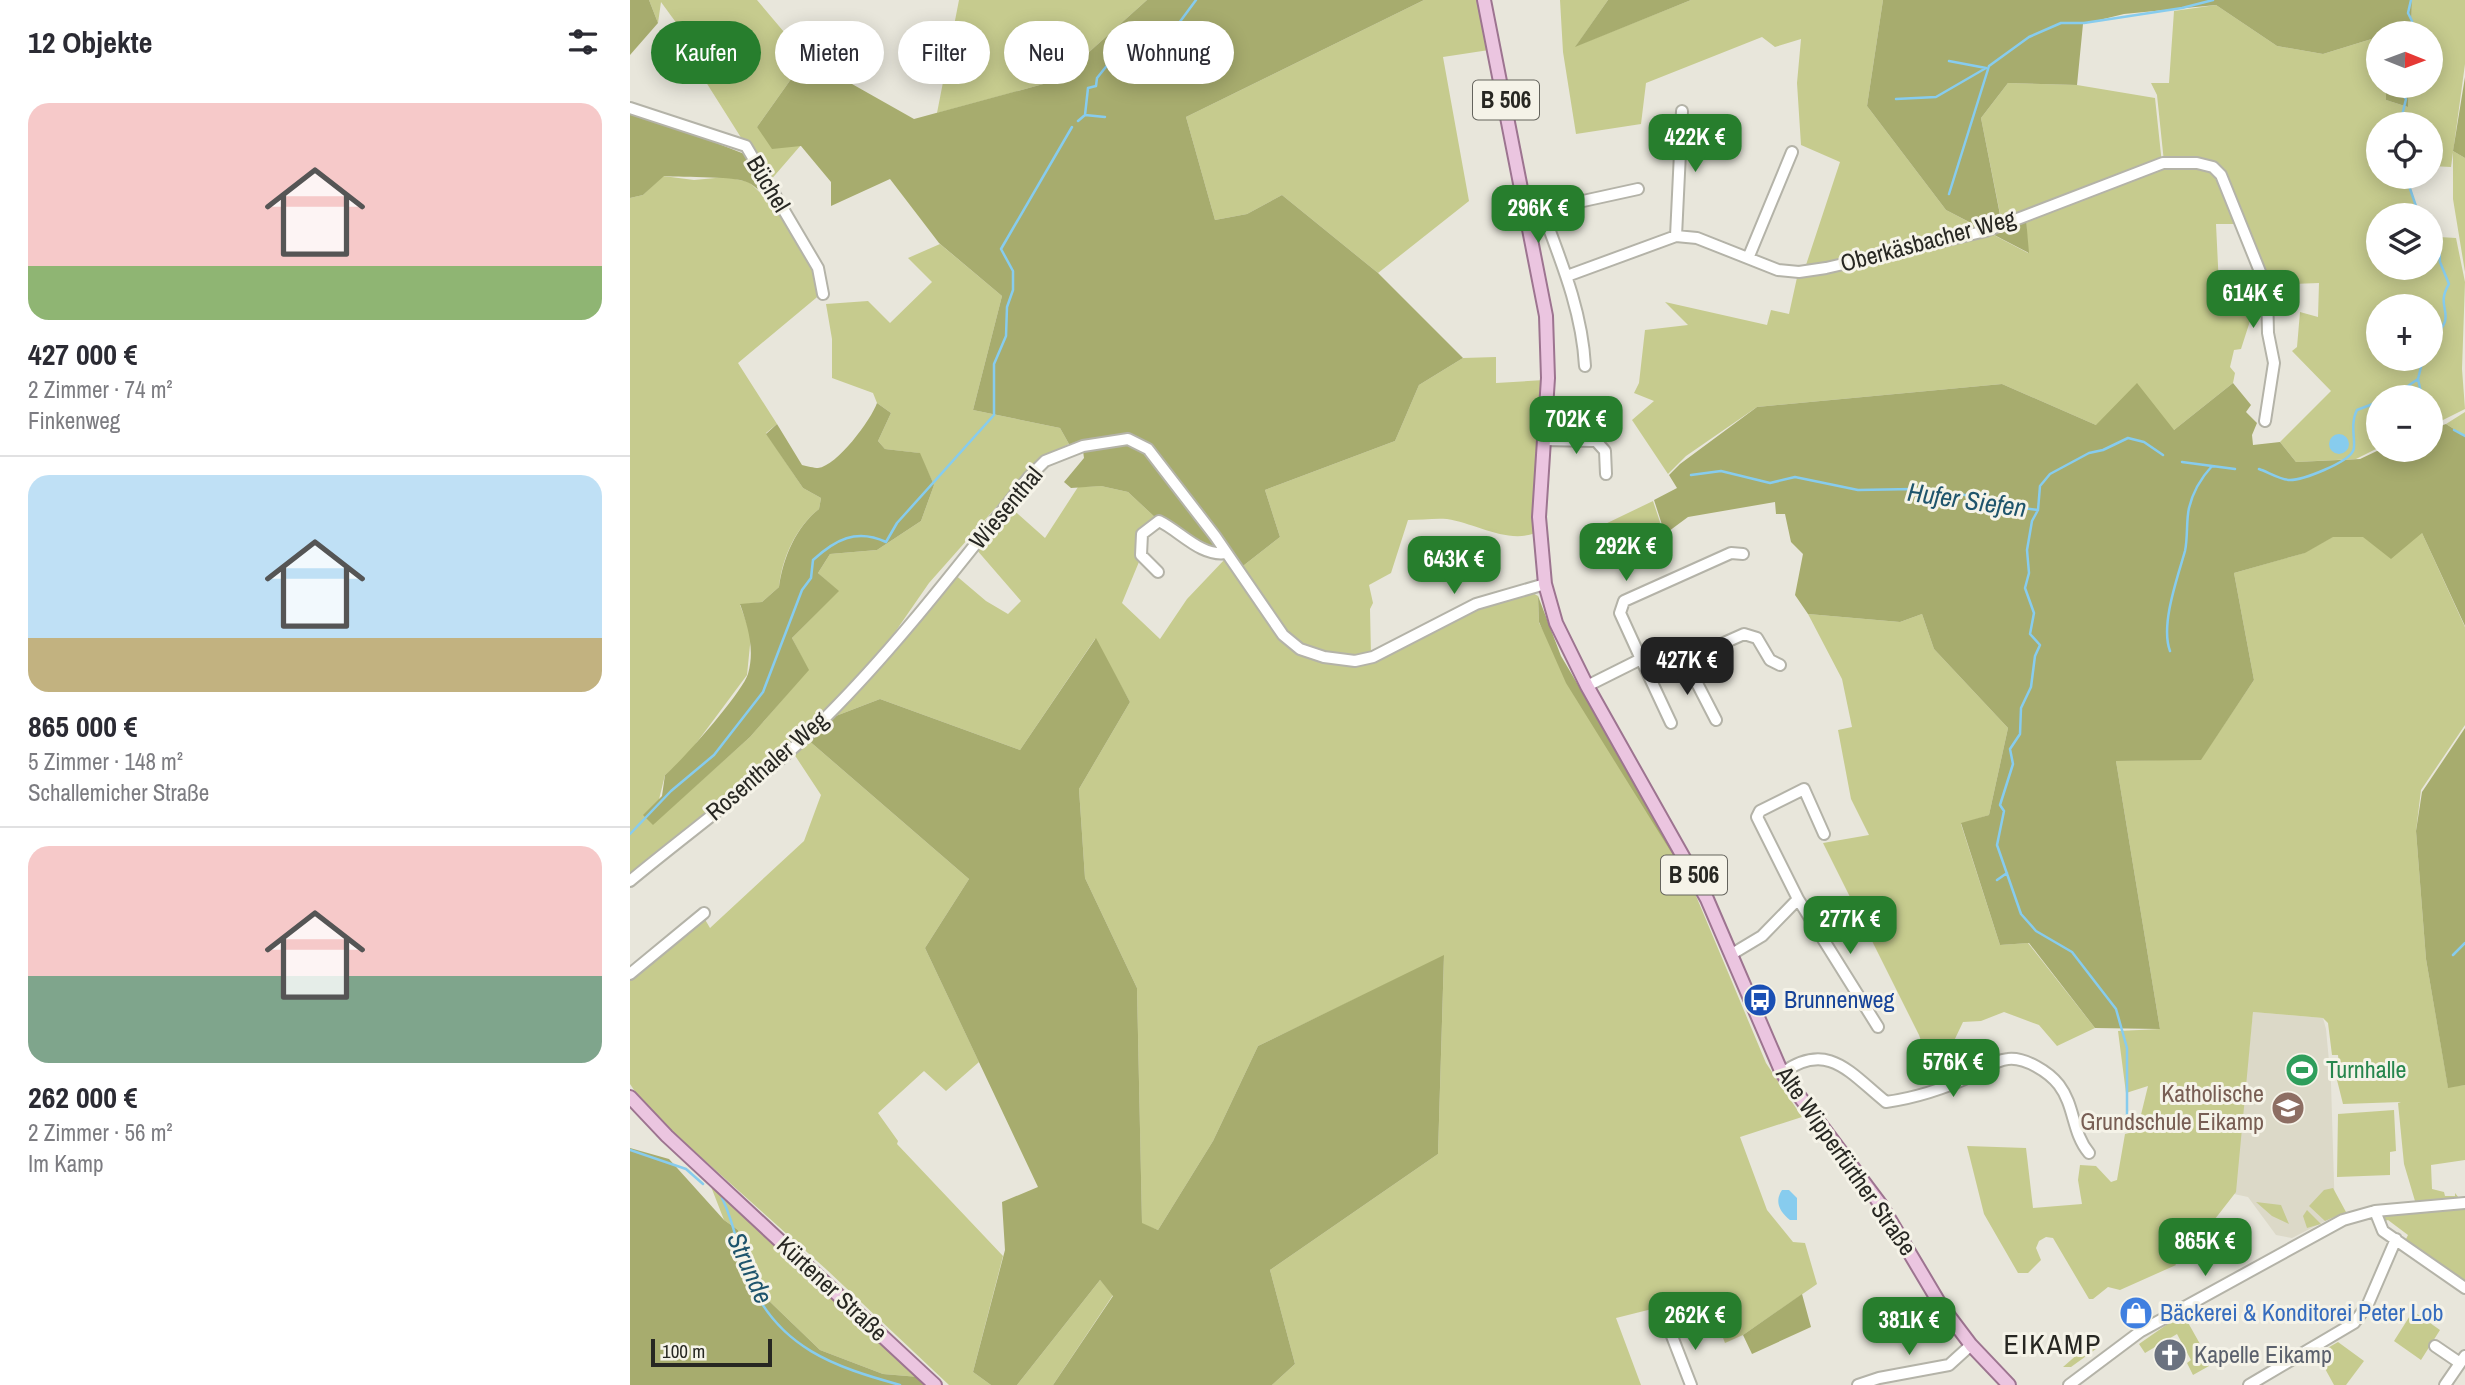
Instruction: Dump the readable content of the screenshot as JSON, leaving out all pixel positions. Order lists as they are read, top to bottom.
{
  "streets": {
    "main road": ["B 506", "Alte Wipperfürther Straße", "Kürtener Straße"],
    "street": [
      "Büchel",
      "Oberkäsbacher Weg",
      "Wiesenthal",
      "Rosenthaler Weg"
    ]
  },
  "crossings": [
    ["Wiesenthal", "Rosenthaler Weg"],
    ["Wiesenthal", "Alte Wipperfürther Straße"]
  ],
  "districts": ["EIKAMP"],
  "water": ["Hufer Siefen", "Strunde"],
  "places": {
    "bus stop": ["Brunnenweg"],
    "sports": ["Turnhalle"],
    "school or university": ["Katholische Grundschule Eikamp"],
    "shop": ["Bäckerei & Konditorei Peter Lob"],
    "church": ["Kapelle Eikamp"]
  },
  "scale_bar": "100 m",
  "north": "right",
  "page": {
    "heading": "12 Objekte",
    "map_buttons": ["+", "−"],
    "chip": [
      "Kaufen",
      "Mieten",
      "Filter",
      "Neu",
      "Wohnung"
    ],
    "list": [
      {
        "name": "427 000 €",
        "note": "2 Zimmer · 74 m² · Finkenweg"
      },
      {
        "name": "865 000 €",
        "note": "5 Zimmer · 148 m² · Schallemicher Straße"
      },
      {
        "name": "262 000 €",
        "note": "2 Zimmer · 56 m² · Im Kamp"
      }
    ],
    "price": [
      "422K €",
      "296K €",
      "614K €",
      "702K €",
      "292K €",
      "643K €",
      "427K €",
      "277K €",
      "576K €",
      "865K €",
      "262K €",
      "381K €"
    ],
    "scale": "100 m"
  }
}
